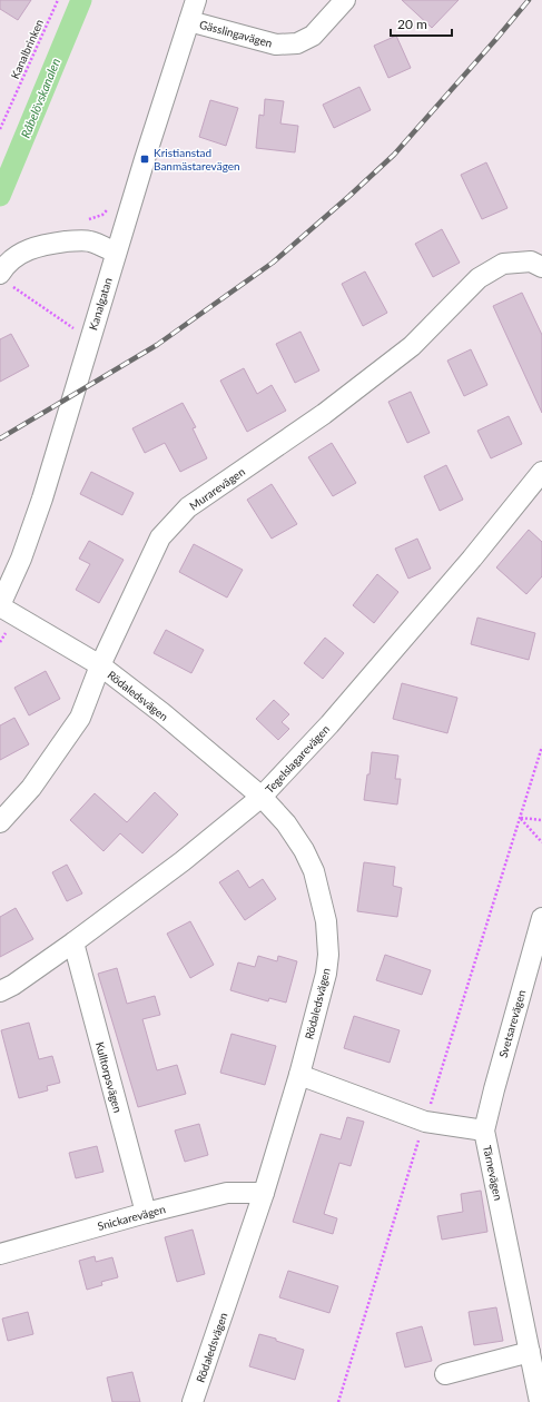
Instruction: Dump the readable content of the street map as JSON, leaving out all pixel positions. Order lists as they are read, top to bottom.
{
  "streets": {
    "street": [
      "Gässlingavägen",
      "Kanalgatan",
      "Murarevägen",
      "Rödaledsvägen",
      "Tegelslagarevägen",
      "Svetsarevägen",
      "Kulltorpsvägen",
      "Tärnevägen",
      "Snickarevägen"
    ],
    "path": ["Kanalbrinken"]
  },
  "crossings": [
    ["Gässlingavägen", "Kanalgatan"],
    ["Kanalgatan", "Rödaledsvägen"],
    ["Murarevägen", "Rödaledsvägen"],
    ["Rödaledsvägen", "Tegelslagarevägen"],
    ["Rödaledsvägen", "Tärnevägen"],
    ["Rödaledsvägen", "Snickarevägen"],
    ["Tegelslagarevägen", "Kulltorpsvägen"],
    ["Svetsarevägen", "Tärnevägen"],
    ["Kulltorpsvägen", "Snickarevägen"]
  ],
  "water": ["Råbelövskanalen"],
  "places": {
    "transit": ["Kristianstad Banmästarevägen"]
  },
  "scale_bar": "20 m"
}
